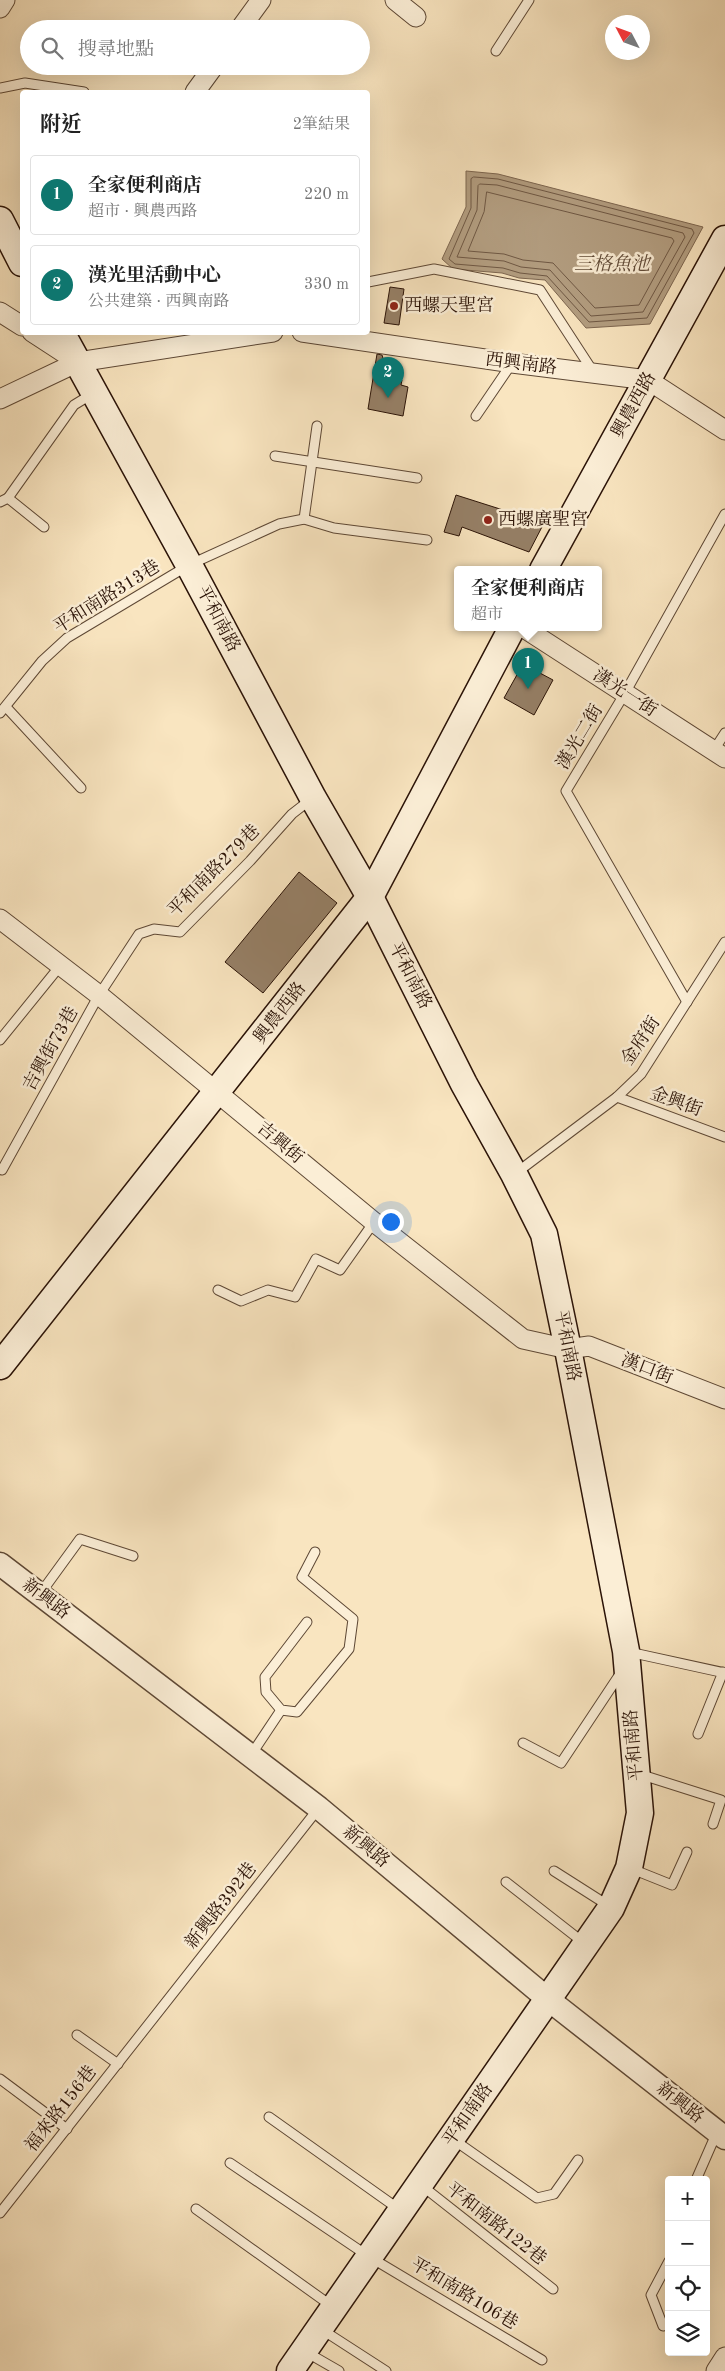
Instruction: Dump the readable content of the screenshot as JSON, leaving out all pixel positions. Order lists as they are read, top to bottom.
{
  "streets": {
    "main road": ["興農西路", "平和南路"],
    "street": [
      "西興南路",
      "漢光一街",
      "吉興街",
      "漢口街",
      "新興路"
    ],
    "lane": [
      "平和南路313巷",
      "漢光二街",
      "平和南路279巷",
      "金府街",
      "吉興街73巷",
      "金興街",
      "新興路392巷",
      "福來路156巷",
      "平和南路122巷",
      "平和南路106巷"
    ]
  },
  "crossings": [
    ["西興南路", "興農西路"],
    ["興農西路", "平和南路"],
    ["興農西路", "吉興街"],
    ["平和南路313巷", "平和南路"],
    ["平和南路", "平和南路279巷"],
    ["平和南路", "金府街"],
    ["平和南路", "吉興街"],
    ["平和南路", "漢口街"],
    ["平和南路", "新興路"],
    ["平和南路", "平和南路122巷"],
    ["平和南路", "平和南路106巷"],
    ["漢光一街", "漢光二街"],
    ["漢光二街", "金府街"],
    ["平和南路279巷", "吉興街73巷"],
    ["平和南路279巷", "吉興街"],
    ["金府街", "金興街"],
    ["吉興街73巷", "吉興街"],
    ["吉興街", "漢口街"],
    ["新興路", "新興路392巷"],
    ["新興路392巷", "福來路156巷"]
  ],
  "water": ["三格魚池"],
  "places": ["西螺天聖宮", "西螺廣聖宮"],
  "north": "top left",
  "page": {
    "search": "搜尋地點",
    "heading": ["附近", "2筆結果"],
    "list": [
      {
        "mark": "1",
        "name": "全家便利商店",
        "note": "超市 · 興農西路",
        "value": "220 m"
      },
      {
        "mark": "2",
        "name": "漢光里活動中心",
        "note": "公共建築 · 西興南路",
        "value": "330 m"
      }
    ],
    "pins": ["2", "1"],
    "popup": ["全家便利商店", "超市"],
    "map_buttons": ["+", "−"]
  }
}
